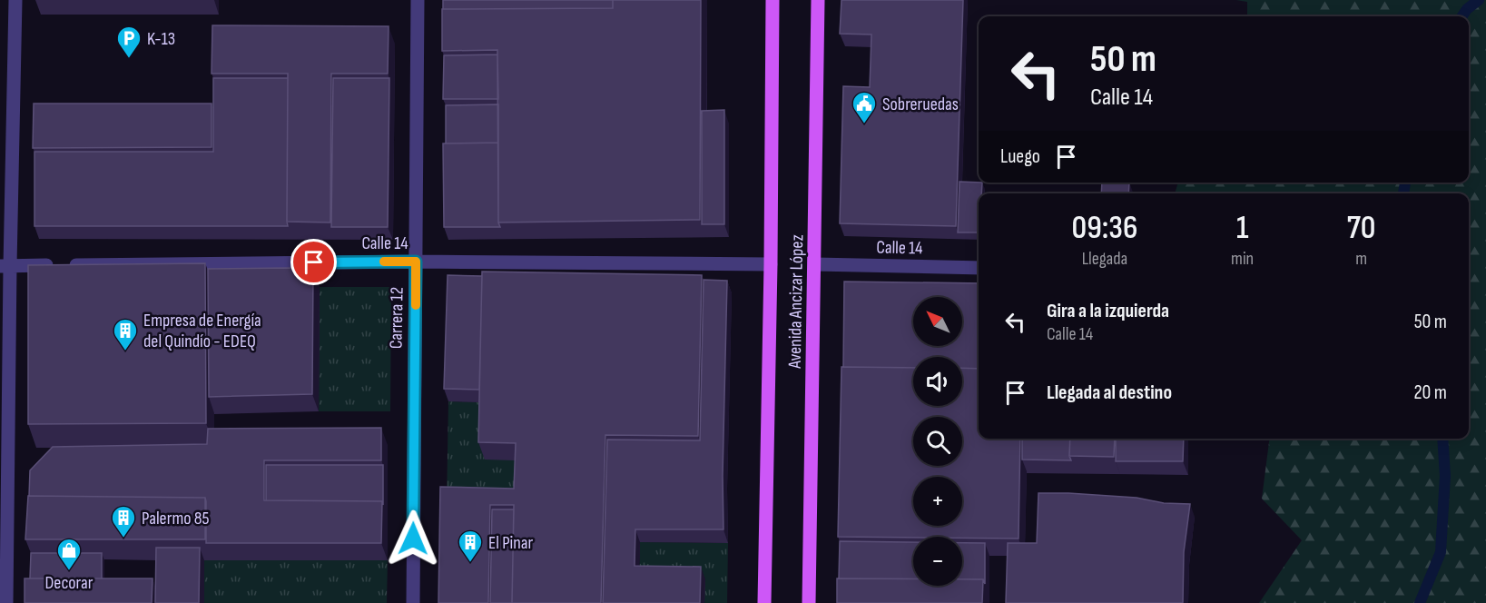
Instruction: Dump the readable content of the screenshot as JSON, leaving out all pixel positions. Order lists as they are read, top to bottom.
{
  "streets": {
    "main road": ["Avenida Ancizar López"],
    "street": ["Calle 14", "Carrera 12"]
  },
  "crossings": [
    ["Calle 14", "Avenida Ancizar López"],
    ["Calle 14", "Carrera 12"]
  ],
  "places": {
    "parking": ["K-13"],
    "public building": ["Sobreruedas"],
    "building": ["Empresa de Energía del Quindío - EDEQ", "Palermo 85", "El Pinar"],
    "shop": ["Decorar"]
  },
  "north": "top left",
  "page": {
    "turn": ["50 m", "Calle 14"],
    "then": "Luego",
    "eta": [
      "09:36",
      "Llegada",
      "1",
      "min",
      "70",
      "m"
    ],
    "list": [
      {
        "name": "Gira a la izquierda",
        "note": "Calle 14",
        "value": "50 m"
      },
      {
        "name": "Llegada al destino",
        "value": "20 m"
      }
    ],
    "map_buttons": ["+", "−"]
  }
}
